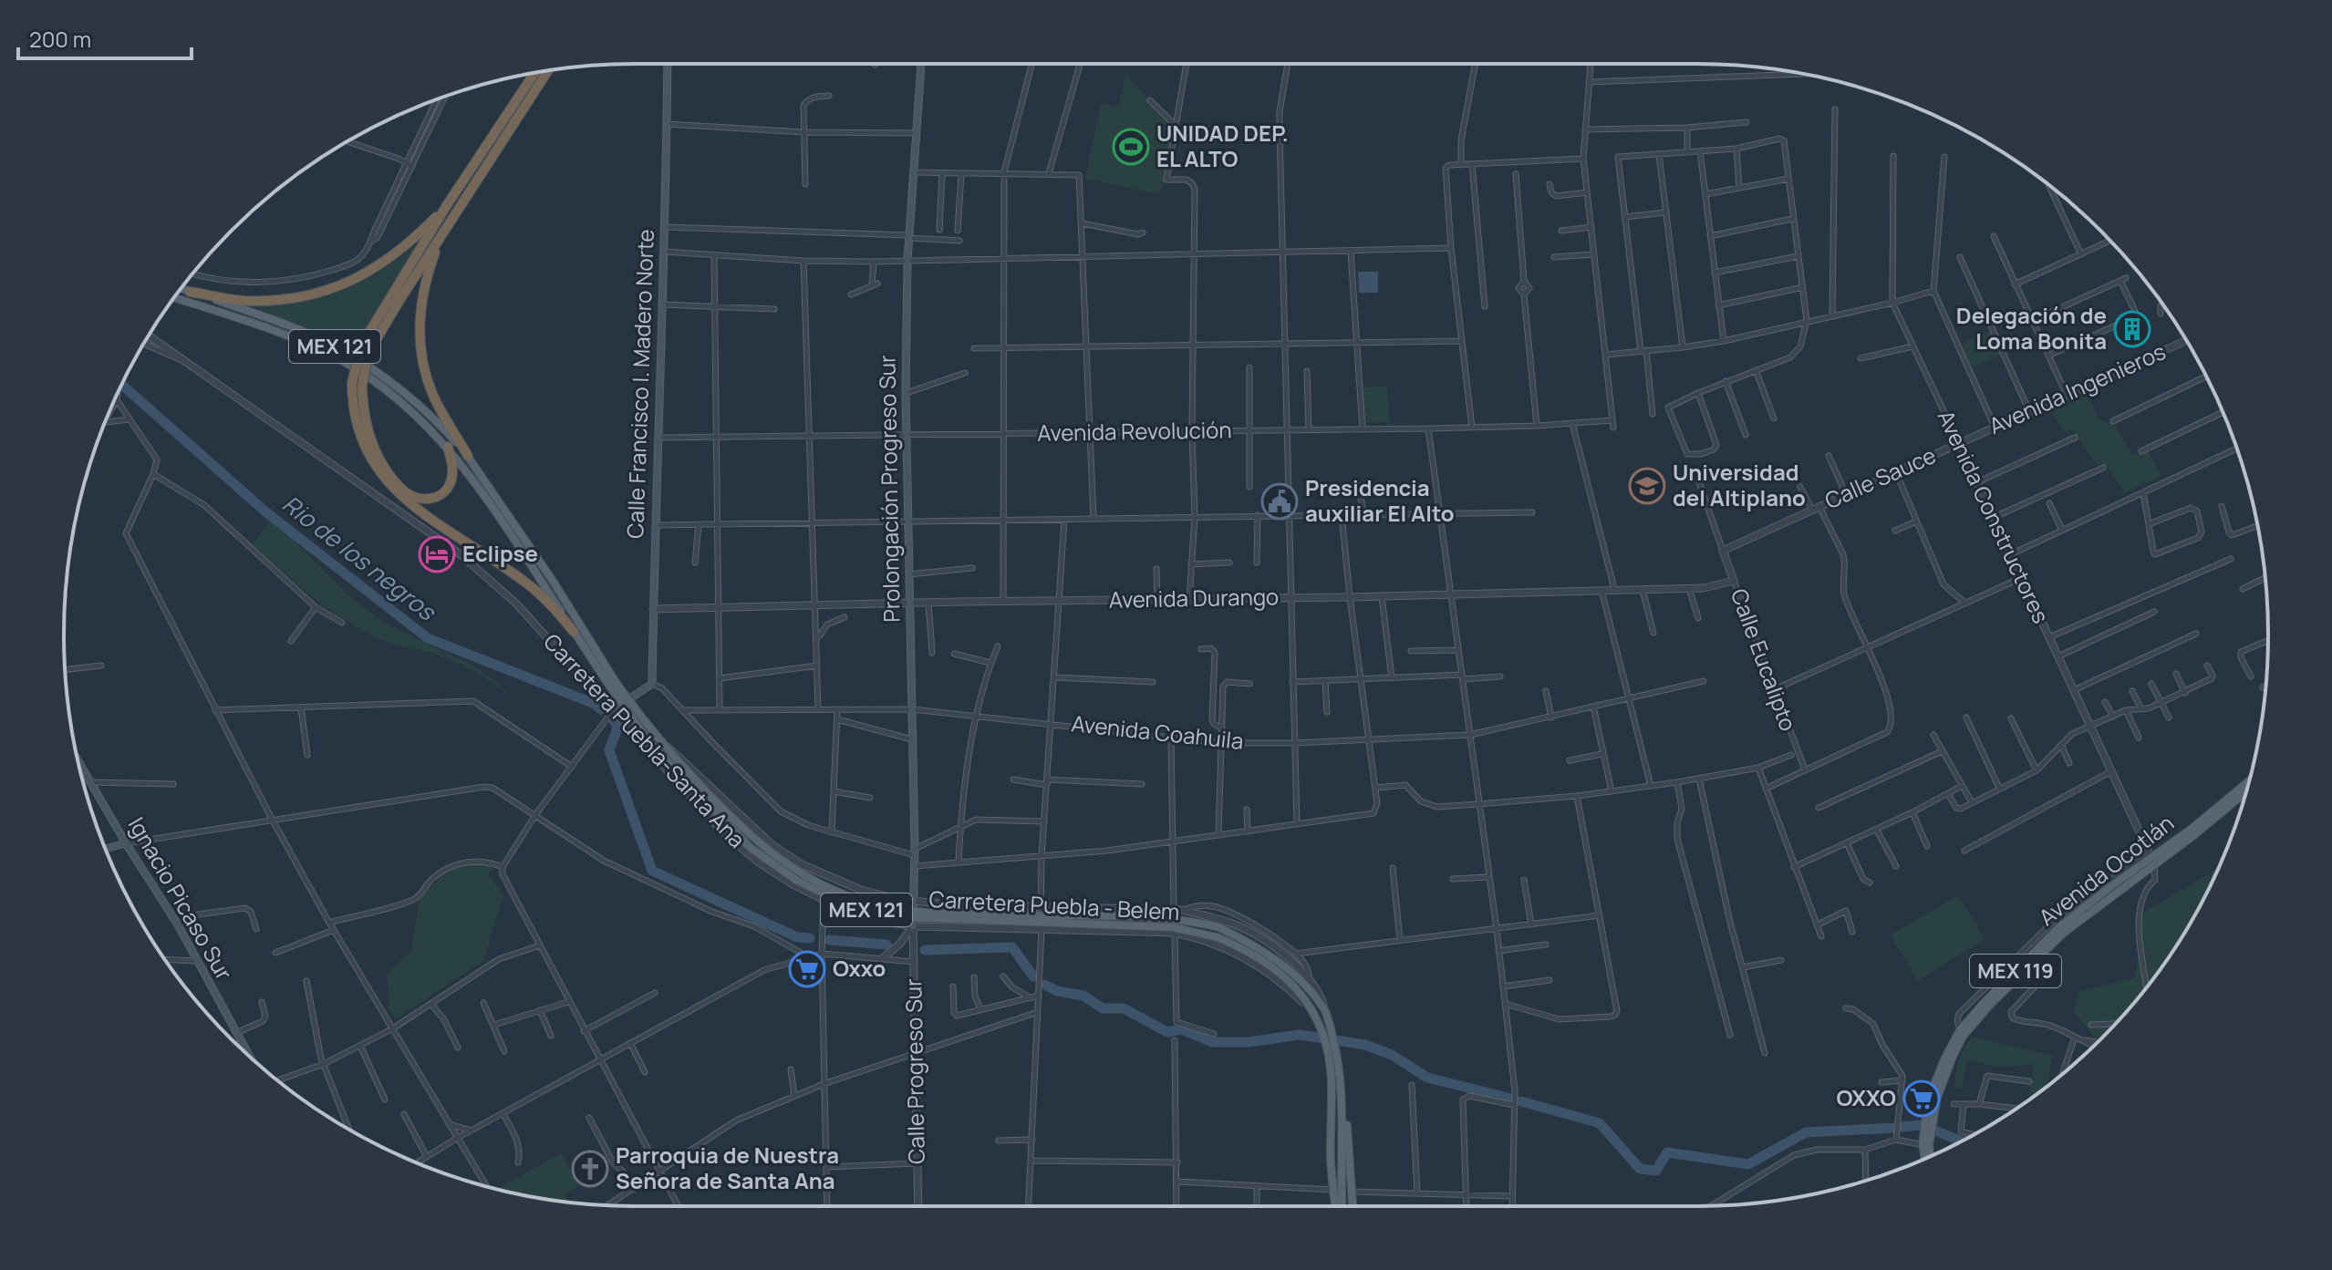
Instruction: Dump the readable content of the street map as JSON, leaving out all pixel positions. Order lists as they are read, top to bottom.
{
  "streets": {
    "main road": [
      "MEX 121",
      "Calle Francisco I. Madero Norte",
      "Prolongación Progreso Sur",
      "Avenida Ocotlán",
      "Ignacio Picaso Sur",
      "Carretera Puebla - Belem",
      "MEX 119"
    ],
    "street": [
      "Avenida Ingenieros",
      "Avenida Revolución",
      "Calle Sauce",
      "Avenida Constructores",
      "Avenida Durango",
      "Calle Eucalipto",
      "Avenida Coahuila",
      "Carretera Puebla-Santa Ana",
      "Calle Progreso Sur"
    ]
  },
  "crossings": [
    ["Calle Francisco I. Madero Norte", "Avenida Revolución"],
    ["Calle Francisco I. Madero Norte", "Avenida Durango"],
    ["Avenida Ingenieros", "Calle Sauce"],
    ["Avenida Ingenieros", "Avenida Constructores"],
    ["Avenida Revolución", "Prolongación Progreso Sur"],
    ["Calle Sauce", "Avenida Constructores"],
    ["Calle Sauce", "Calle Eucalipto"],
    ["Prolongación Progreso Sur", "Avenida Durango"],
    ["Prolongación Progreso Sur", "Avenida Coahuila"],
    ["Prolongación Progreso Sur", "Carretera Puebla-Santa Ana"],
    ["Prolongación Progreso Sur", "Carretera Puebla - Belem"],
    ["Prolongación Progreso Sur", "Calle Progreso Sur"],
    ["Avenida Constructores", "Avenida Ocotlán"],
    ["Avenida Durango", "Calle Eucalipto"],
    ["Carretera Puebla-Santa Ana", "Carretera Puebla - Belem"],
    ["Carretera Puebla-Santa Ana", "Calle Progreso Sur"]
  ],
  "water": ["Rio de los negros"],
  "places": {
    "sports": ["UNIDAD DEP. EL ALTO"],
    "building": ["Delegación de Loma Bonita"],
    "school or university": ["Universidad del Altiplano"],
    "public building": ["Presidencia auxiliar El Alto"],
    "hotel": ["Eclipse"],
    "supermarket": ["Oxxo", "OXXO"],
    "church": ["Parroquia de Nuestra Señora de Santa Ana"]
  },
  "scale_bar": "200 m"
}
